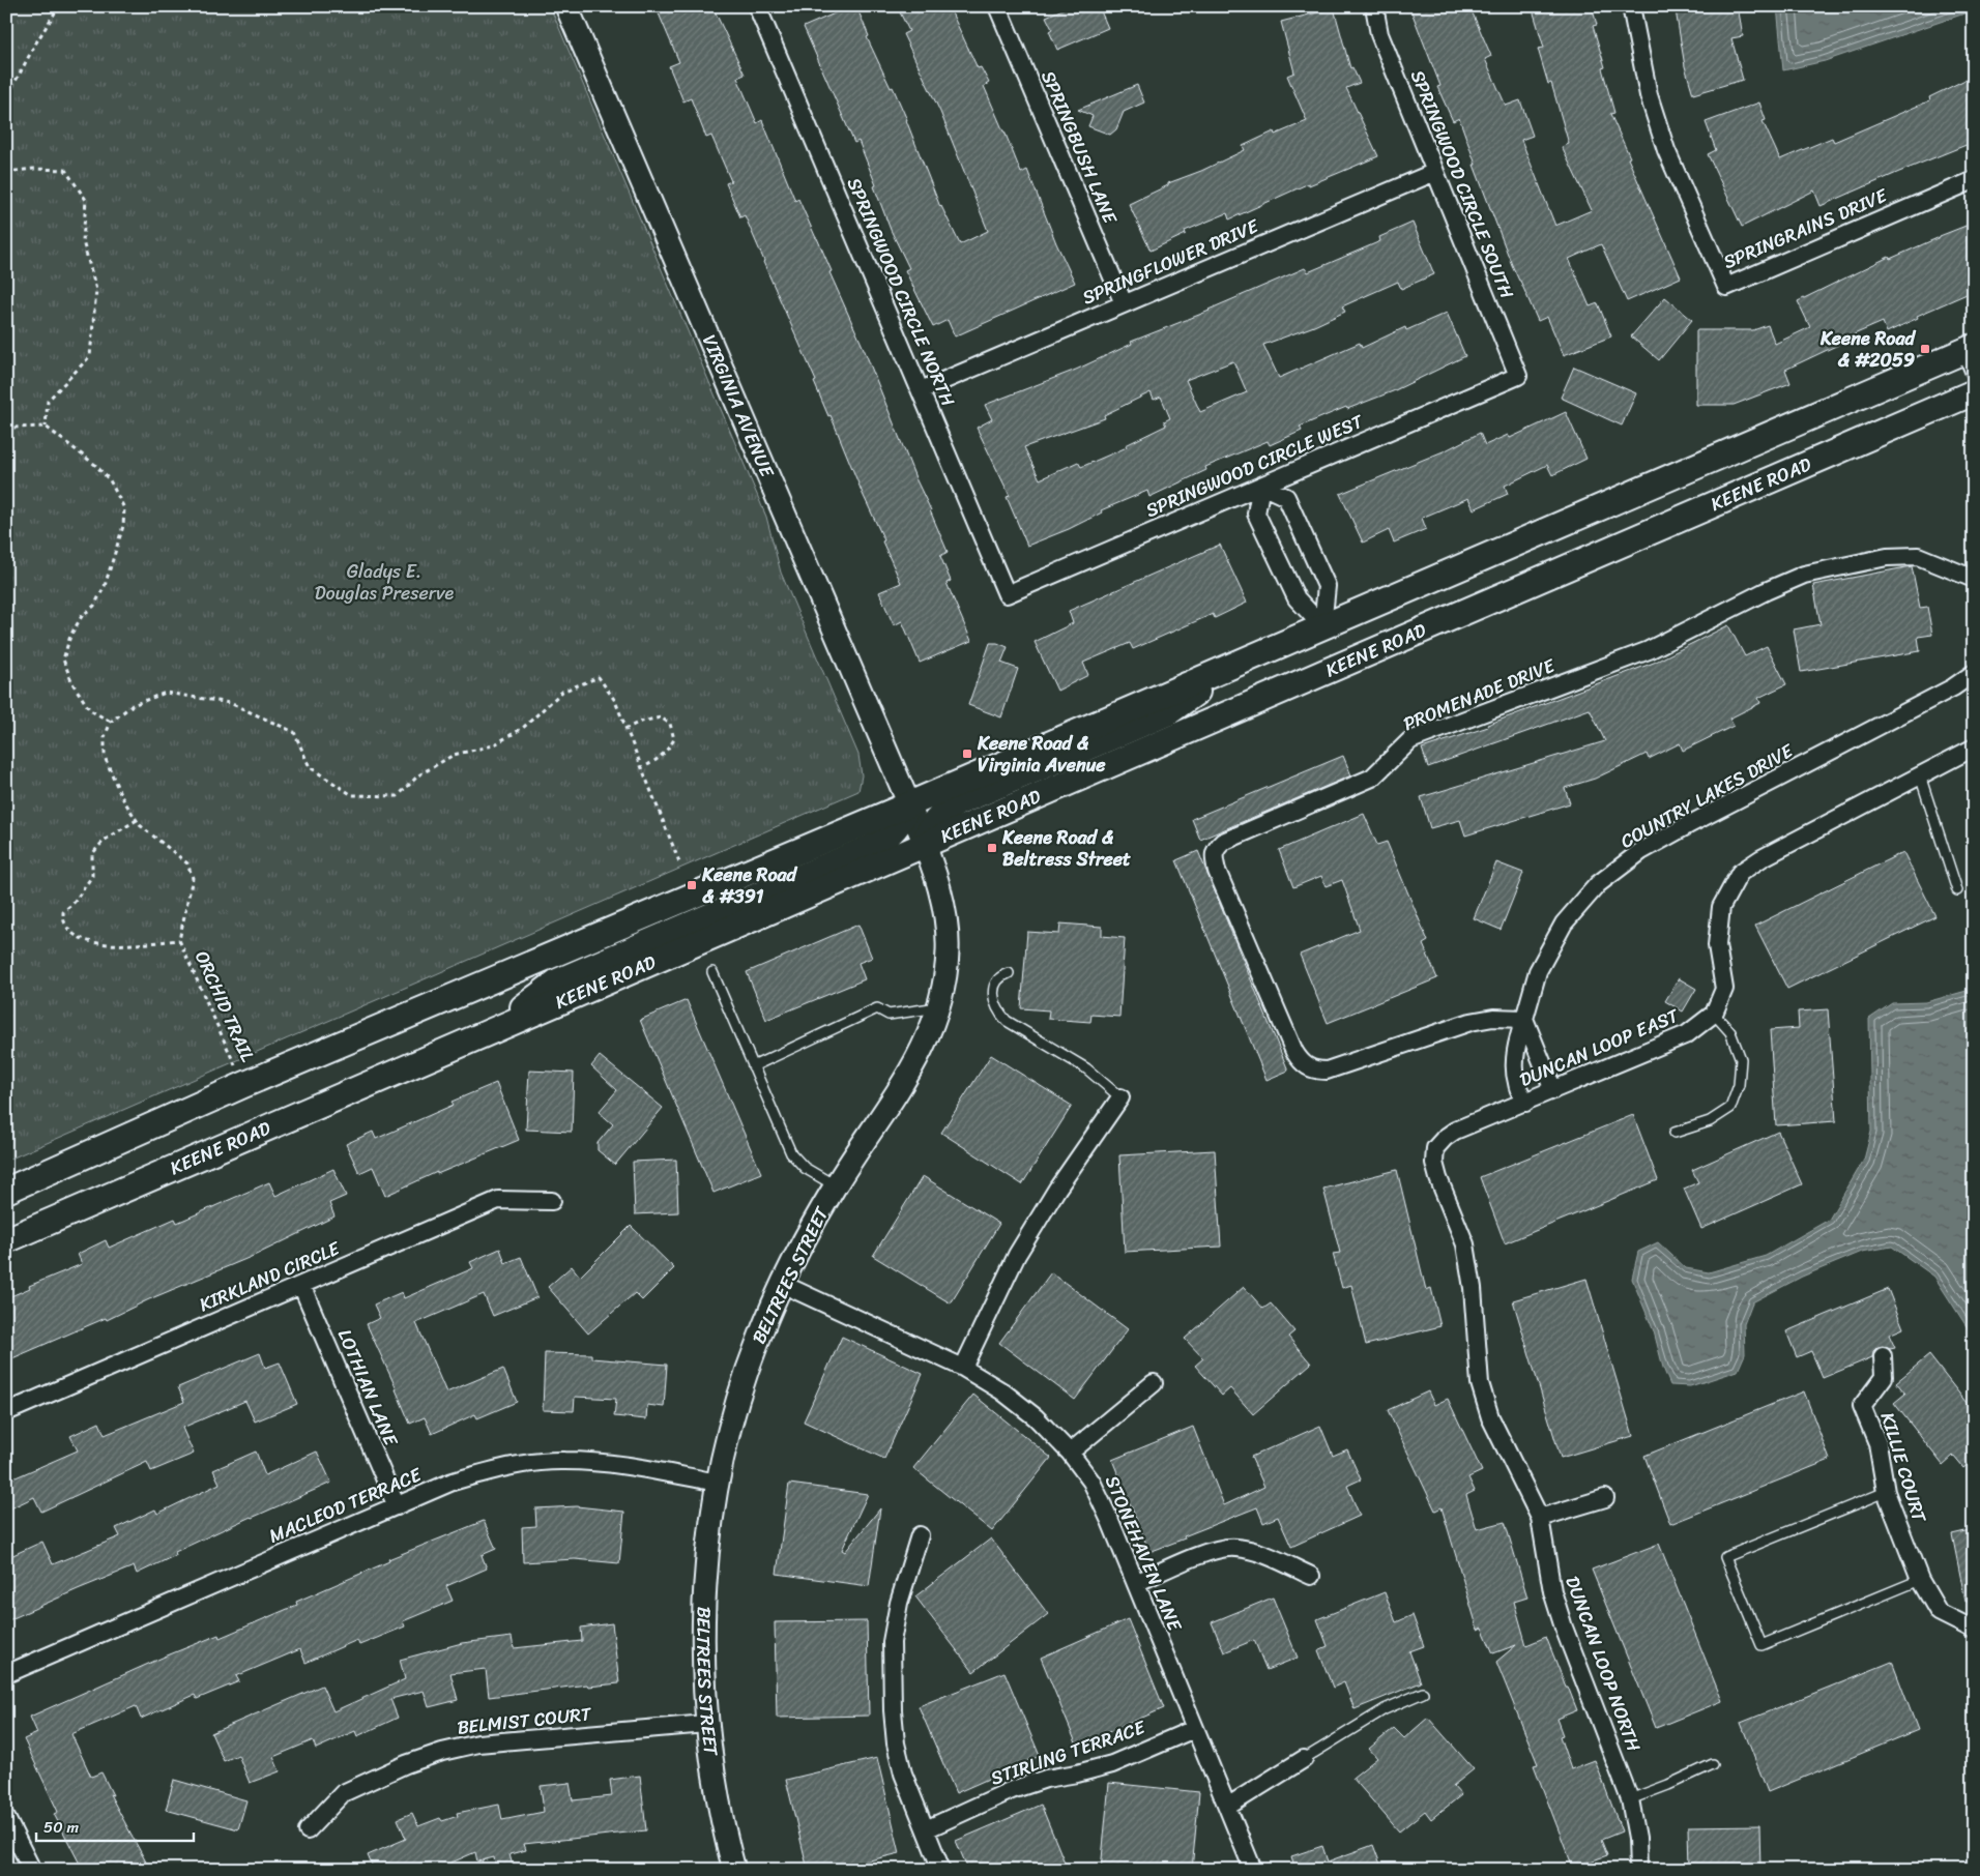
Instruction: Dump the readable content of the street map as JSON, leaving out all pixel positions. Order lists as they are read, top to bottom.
{
  "streets": {
    "main road": ["KEENE ROAD"],
    "street": [
      "SPRINGBUSH LANE",
      "SPRINGWOOD CIRCLE SOUTH",
      "SPRINGRAINS DRIVE",
      "SPRINGFLOWER DRIVE",
      "SPRINGWOOD CIRCLE NORTH",
      "VIRGINIA AVENUE",
      "SPRINGWOOD CIRCLE WEST",
      "PROMENADE DRIVE",
      "COUNTRY LAKES DRIVE",
      "DUNCAN LOOP EAST",
      "BELTREES STREET",
      "KIRKLAND CIRCLE",
      "LOTHIAN LANE",
      "KILLIE COURT",
      "MACLEOD TERRACE",
      "STONEHAVEN LANE",
      "DUNCAN LOOP NORTH",
      "BELMIST COURT",
      "STIRLING TERRACE"
    ],
    "path": ["ORCHID TRAIL"]
  },
  "crossings": [
    ["SPRINGBUSH LANE", "SPRINGFLOWER DRIVE"],
    ["SPRINGWOOD CIRCLE SOUTH", "SPRINGFLOWER DRIVE"],
    ["SPRINGWOOD CIRCLE SOUTH", "SPRINGWOOD CIRCLE WEST"],
    ["SPRINGFLOWER DRIVE", "SPRINGWOOD CIRCLE NORTH"],
    ["SPRINGWOOD CIRCLE NORTH", "SPRINGWOOD CIRCLE WEST"],
    ["VIRGINIA AVENUE", "BELTREES STREET"],
    ["KEENE ROAD", "BELTREES STREET"],
    ["PROMENADE DRIVE", "COUNTRY LAKES DRIVE"],
    ["COUNTRY LAKES DRIVE", "DUNCAN LOOP EAST"],
    ["DUNCAN LOOP EAST", "DUNCAN LOOP NORTH"],
    ["BELTREES STREET", "MACLEOD TERRACE"],
    ["BELTREES STREET", "STONEHAVEN LANE"],
    ["BELTREES STREET", "BELMIST COURT"],
    ["KIRKLAND CIRCLE", "LOTHIAN LANE"],
    ["LOTHIAN LANE", "MACLEOD TERRACE"],
    ["STONEHAVEN LANE", "STIRLING TERRACE"]
  ],
  "parks": ["Gladys E. Douglas Preserve"],
  "places": {
    "transit": [
      "Keene Road & #2059",
      "Keene Road & Virginia Avenue",
      "Keene Road & Beltress Street",
      "Keene Road & #391"
    ]
  },
  "scale_bar": "50 m"
}
